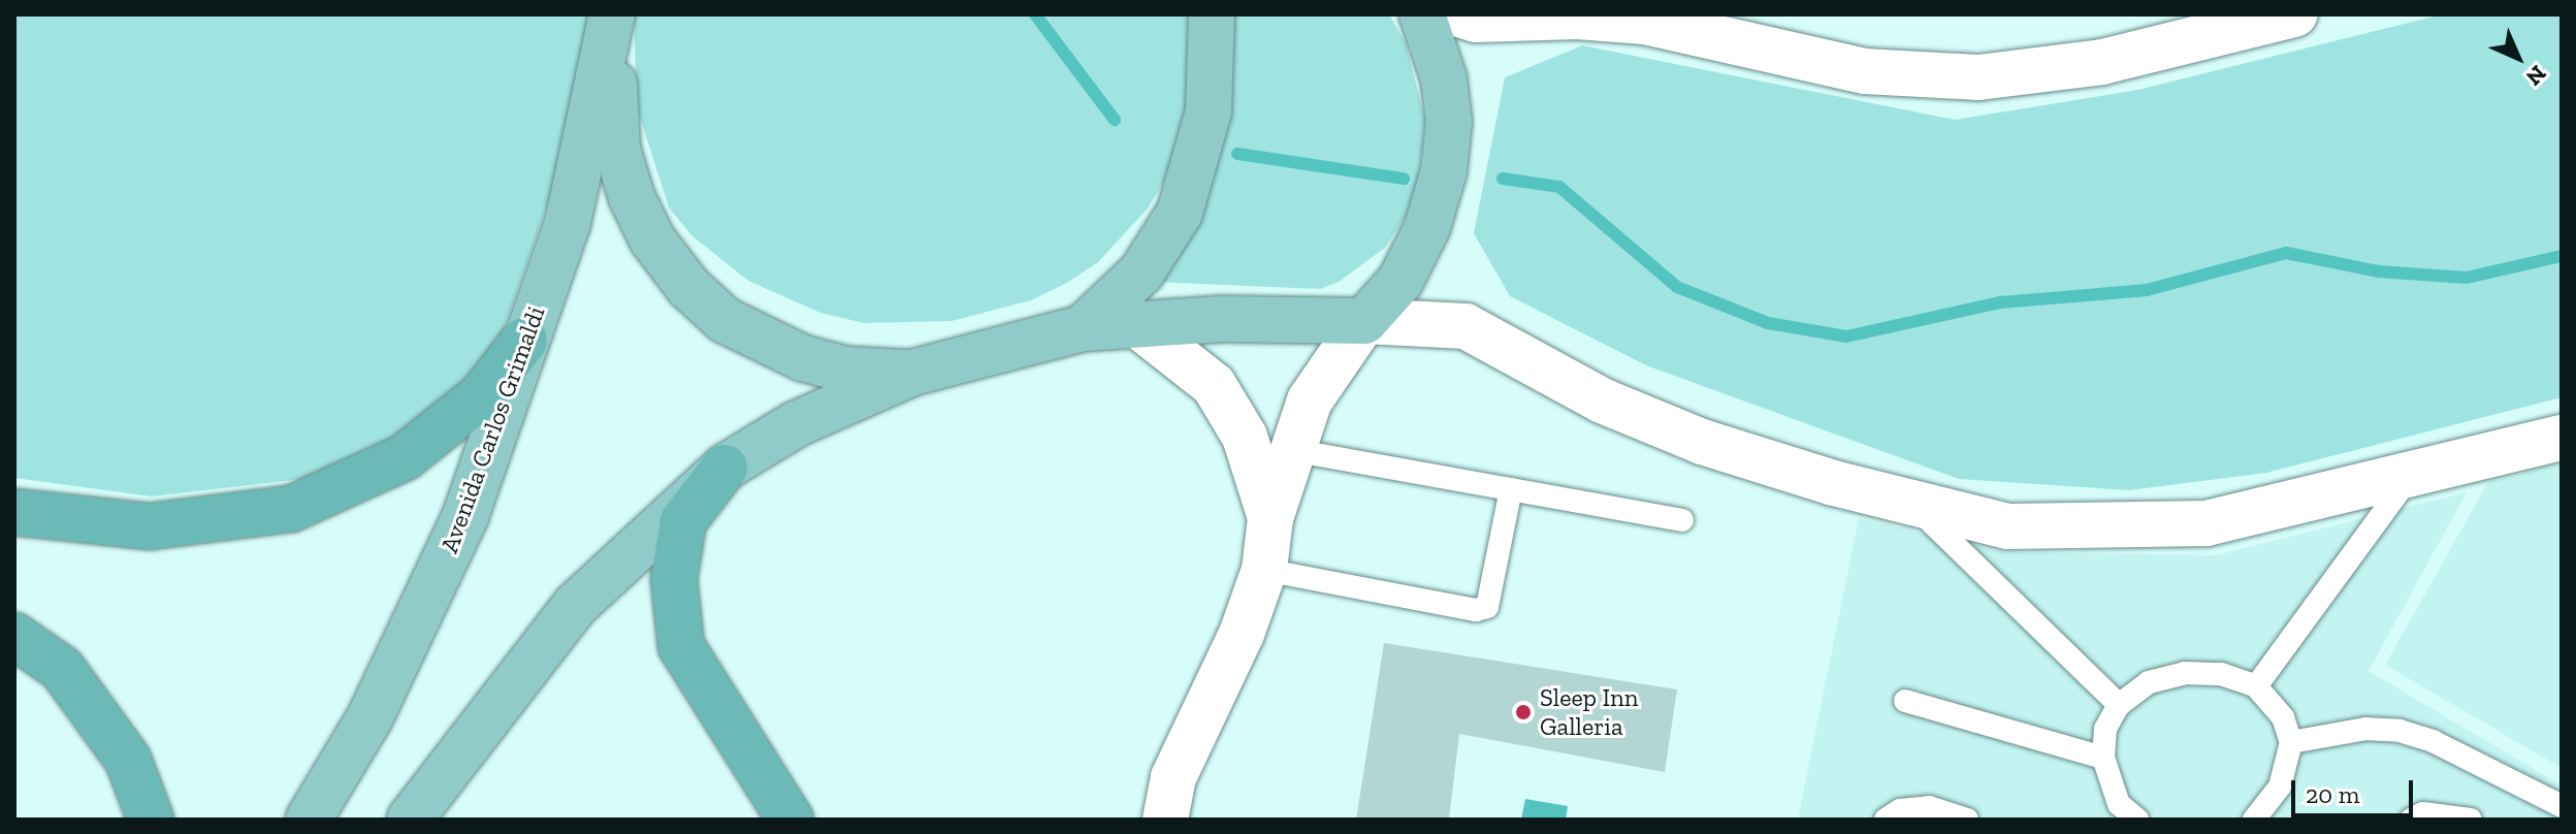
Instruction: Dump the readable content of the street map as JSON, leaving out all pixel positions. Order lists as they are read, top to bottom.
{
  "streets": {
    "main road": ["Avenida Carlos Grimaldi"]
  },
  "places": ["Sleep Inn Galleria"],
  "scale_bar": "20 m",
  "north": "bottom right"
}
